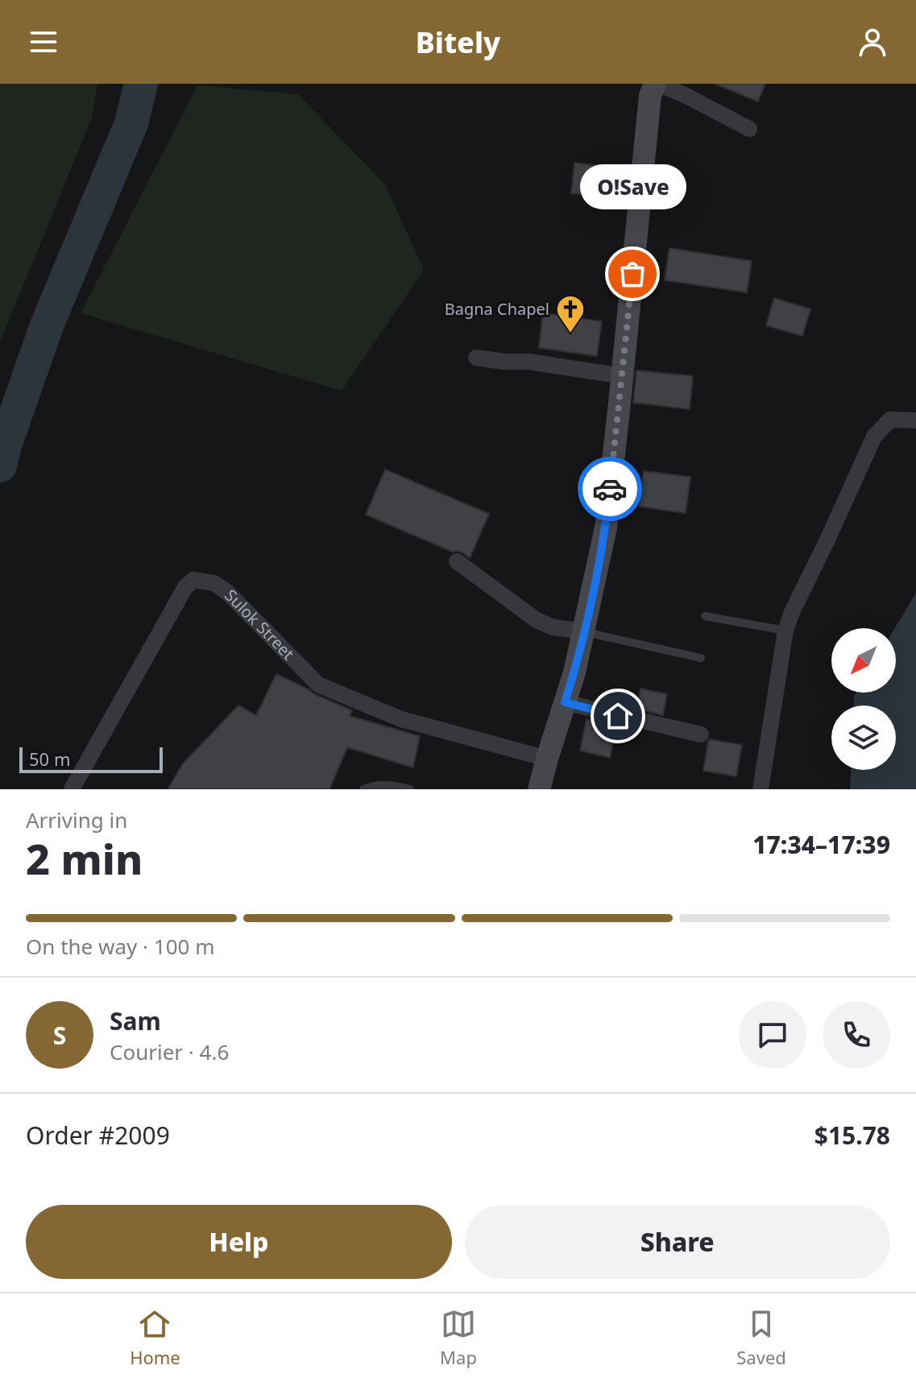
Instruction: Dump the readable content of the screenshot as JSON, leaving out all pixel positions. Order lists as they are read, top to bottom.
{
  "streets": {
    "street": ["Sulok Street"]
  },
  "places": {
    "other": ["O!Save"],
    "church": ["Bagna Chapel"]
  },
  "scale_bar": "50 m",
  "north": "bottom left",
  "page": {
    "header": "Bitely",
    "bubble": "O!Save",
    "scale": "50 m",
    "heading": ["2 min", "Arriving in", "17:34–17:39"],
    "panel": [
      "Sam",
      "Courier · 4.6",
      "Order #2009",
      "$15.78"
    ],
    "bar": "On the way · 100 m",
    "round": "S",
    "buttons": ["Help", "Share"],
    "tabs": ["Home", "Map", "Saved"]
  }
}
